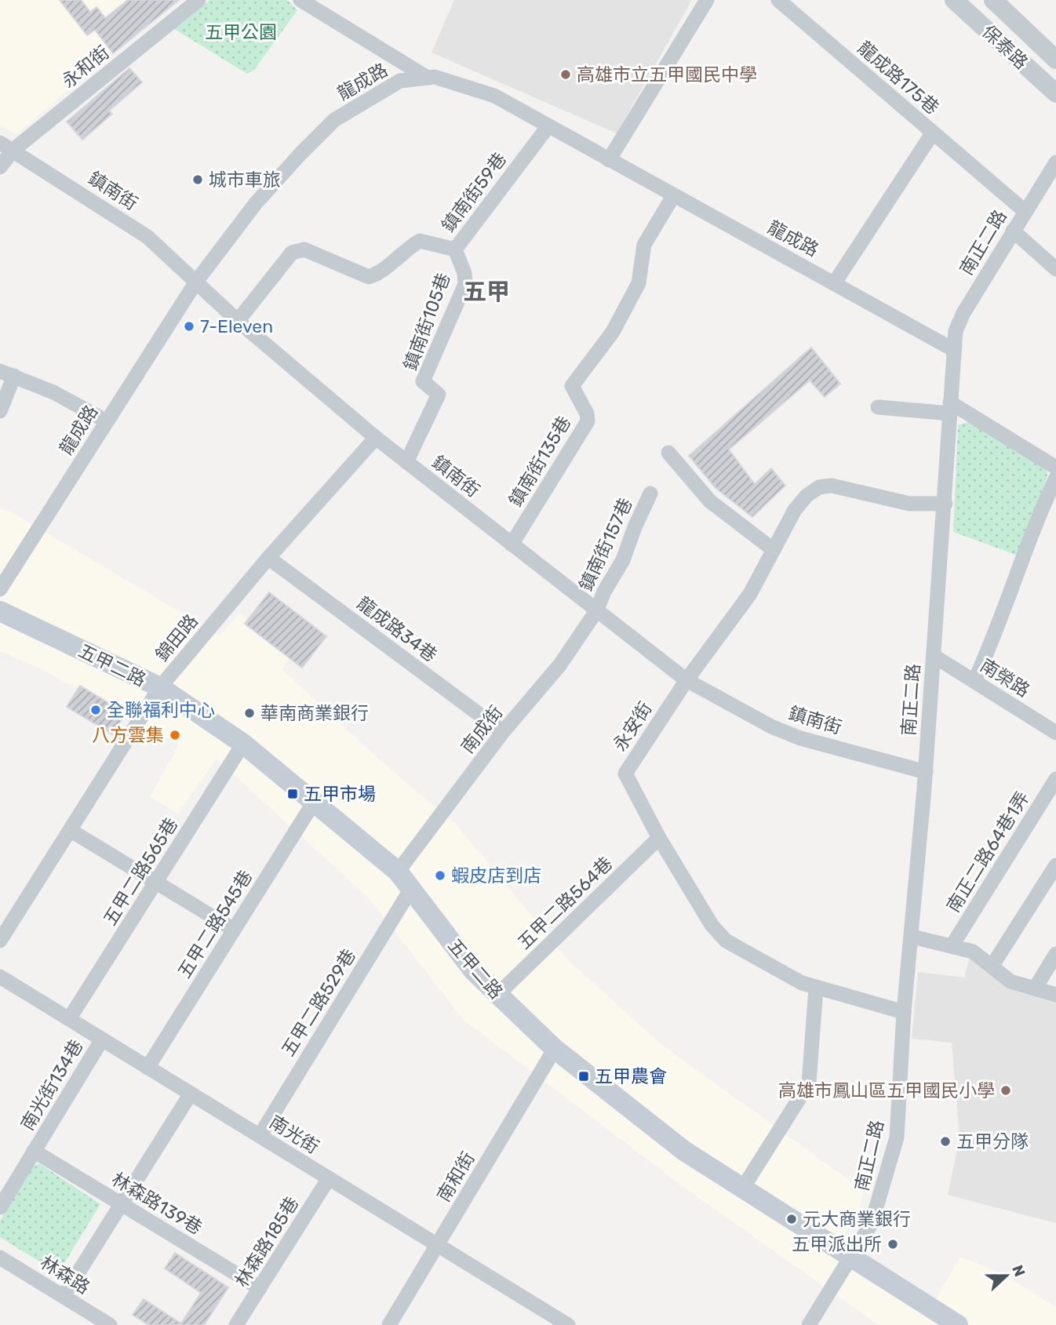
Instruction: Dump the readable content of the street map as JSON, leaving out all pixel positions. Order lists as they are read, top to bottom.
{
  "streets": {
    "main road": ["五甲二路"],
    "street": [
      "保泰路",
      "永和街",
      "龍成路175巷",
      "龍成路",
      "鎮南街",
      "鎮南街59巷",
      "南正二路",
      "鎮南街105巷",
      "鎮南街135巷",
      "鎮南街157巷",
      "龍成路34巷",
      "錦田路",
      "南榮路",
      "永安街",
      "南成街",
      "南正二路64巷1弄",
      "五甲二路565巷",
      "五甲二路564巷",
      "五甲二路545巷",
      "五甲二路529巷",
      "南光街134巷",
      "南光街",
      "南和街",
      "林森路139巷",
      "林森路185巷",
      "林森路"
    ]
  },
  "crossings": [
    ["永和街", "鎮南街"],
    ["龍成路175巷", "龍成路"],
    ["龍成路", "鎮南街"],
    ["龍成路", "鎮南街59巷"],
    ["龍成路", "南正二路"],
    ["龍成路", "鎮南街135巷"],
    ["鎮南街", "鎮南街59巷"],
    ["鎮南街", "南正二路"],
    ["鎮南街", "鎮南街105巷"],
    ["鎮南街", "鎮南街135巷"],
    ["鎮南街", "鎮南街157巷"],
    ["鎮南街", "錦田路"],
    ["鎮南街", "永安街"],
    ["鎮南街", "南成街"],
    ["鎮南街59巷", "鎮南街105巷"],
    ["南正二路", "五甲二路"],
    ["南正二路", "南榮路"],
    ["南正二路", "永安街"],
    ["鎮南街157巷", "南成街"],
    ["龍成路34巷", "錦田路"],
    ["龍成路34巷", "南成街"],
    ["錦田路", "五甲二路"],
    ["五甲二路", "南成街"],
    ["五甲二路", "五甲二路565巷"],
    ["五甲二路", "五甲二路564巷"],
    ["五甲二路", "五甲二路545巷"],
    ["五甲二路", "五甲二路529巷"],
    ["五甲二路", "南和街"],
    ["永安街", "五甲二路564巷"],
    ["五甲二路565巷", "南光街"],
    ["五甲二路545巷", "南光街"],
    ["五甲二路529巷", "南光街"],
    ["南光街134巷", "南光街"],
    ["南光街134巷", "林森路139巷"],
    ["南光街", "南和街"],
    ["南光街", "林森路185巷"],
    ["林森路139巷", "林森路185巷"]
  ],
  "districts": ["五甲"],
  "parks": ["五甲公園"],
  "places": {
    "other": [
      "高雄市立五甲國民中學",
      "城市車旅",
      "7-Eleven",
      "全聯福利中心",
      "華南商業銀行",
      "八方雲集",
      "蝦皮店到店",
      "高雄市鳳山區五甲國民小學",
      "五甲分隊",
      "元大商業銀行",
      "五甲派出所"
    ],
    "transit": ["五甲市場", "五甲農會"]
  },
  "north": "right"
}
